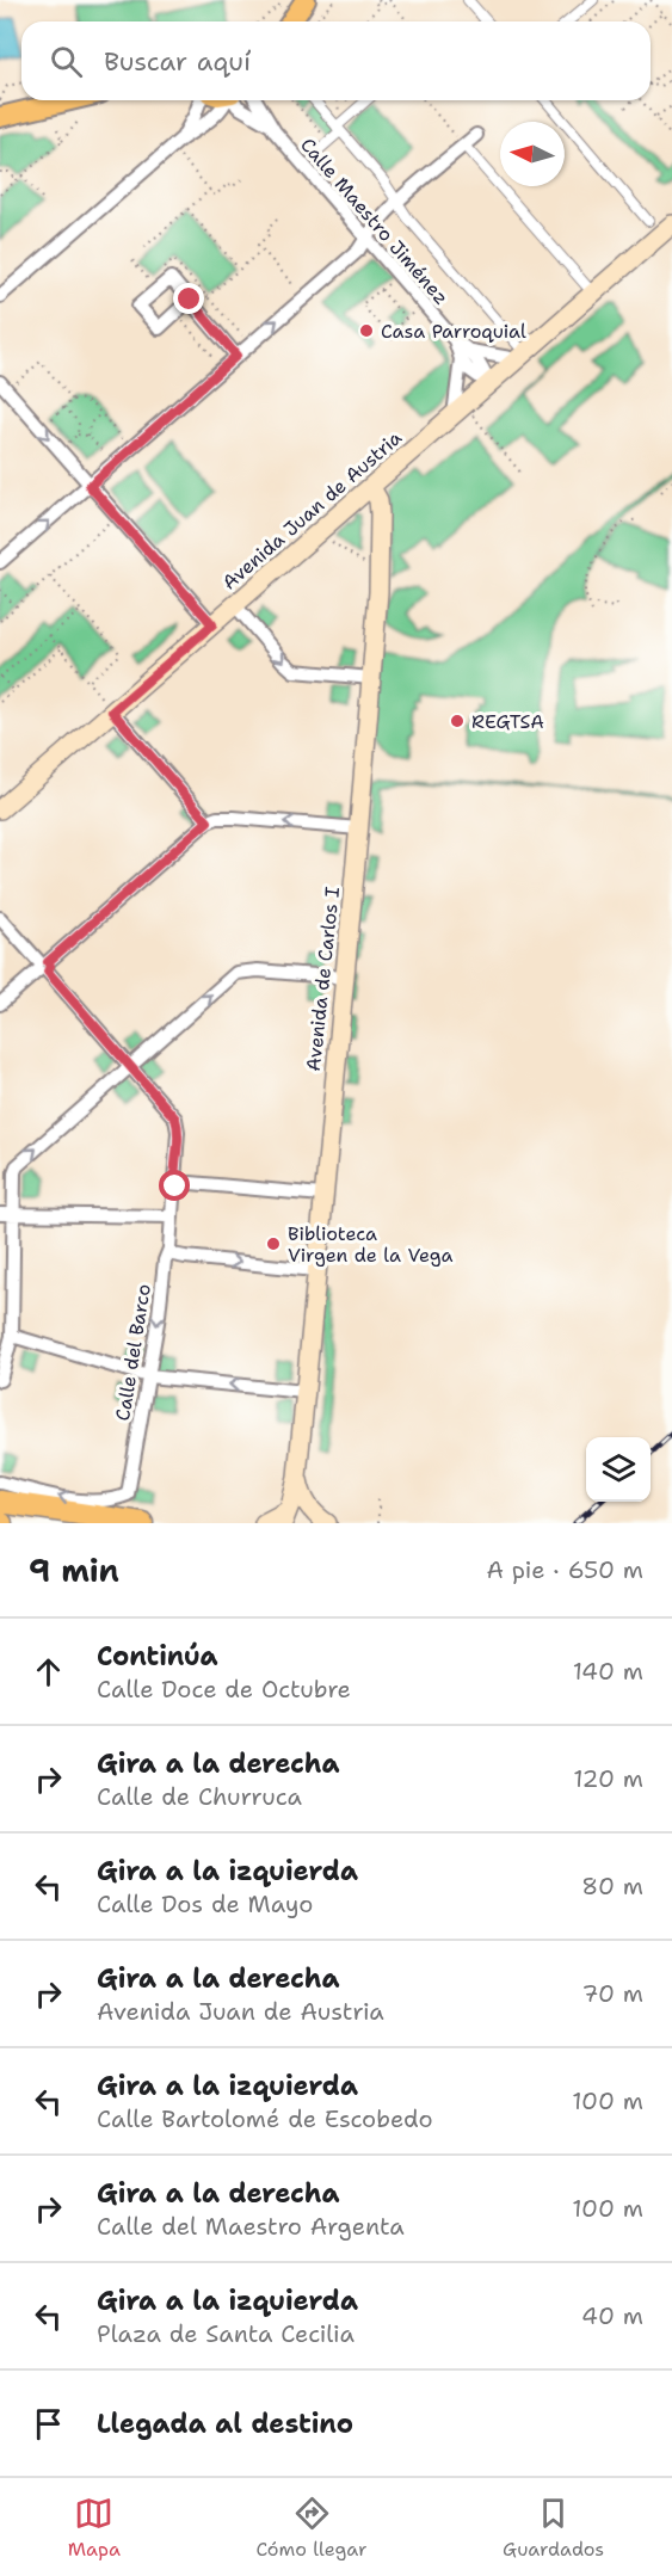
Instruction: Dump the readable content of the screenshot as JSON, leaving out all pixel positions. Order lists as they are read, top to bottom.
{
  "streets": {
    "main road": ["Avenida Juan de Austria", "Avenida de Carlos I"],
    "street": ["Calle Maestro Jiménez", "Calle del Barco"]
  },
  "crossings": [
    ["Calle Maestro Jiménez", "Avenida Juan de Austria"],
    ["Avenida Juan de Austria", "Avenida de Carlos I"]
  ],
  "places": ["Casa Parroquial", "REGTSA", "Biblioteca Virgen de la Vega"],
  "north": "left",
  "page": {
    "search": "Buscar aquí",
    "heading": ["9 min", "A pie · 650 m"],
    "list": [
      ["Continúa", "Calle Doce de Octubre", "140 m"],
      ["Gira a la derecha", "Calle de Churruca", "120 m"],
      ["Gira a la izquierda", "Calle Dos de Mayo", "80 m"],
      ["Gira a la derecha", "Avenida Juan de Austria", "70 m"],
      ["Gira a la izquierda", "Calle Bartolomé de Escobedo", "100 m"],
      ["Gira a la derecha", "Calle del Maestro Argenta", "100 m"],
      ["Gira a la izquierda", "Plaza de Santa Cecilia", "40 m"],
      "Llegada al destino"
    ],
    "nav": ["Mapa", "Cómo llegar", "Guardados"]
  }
}
